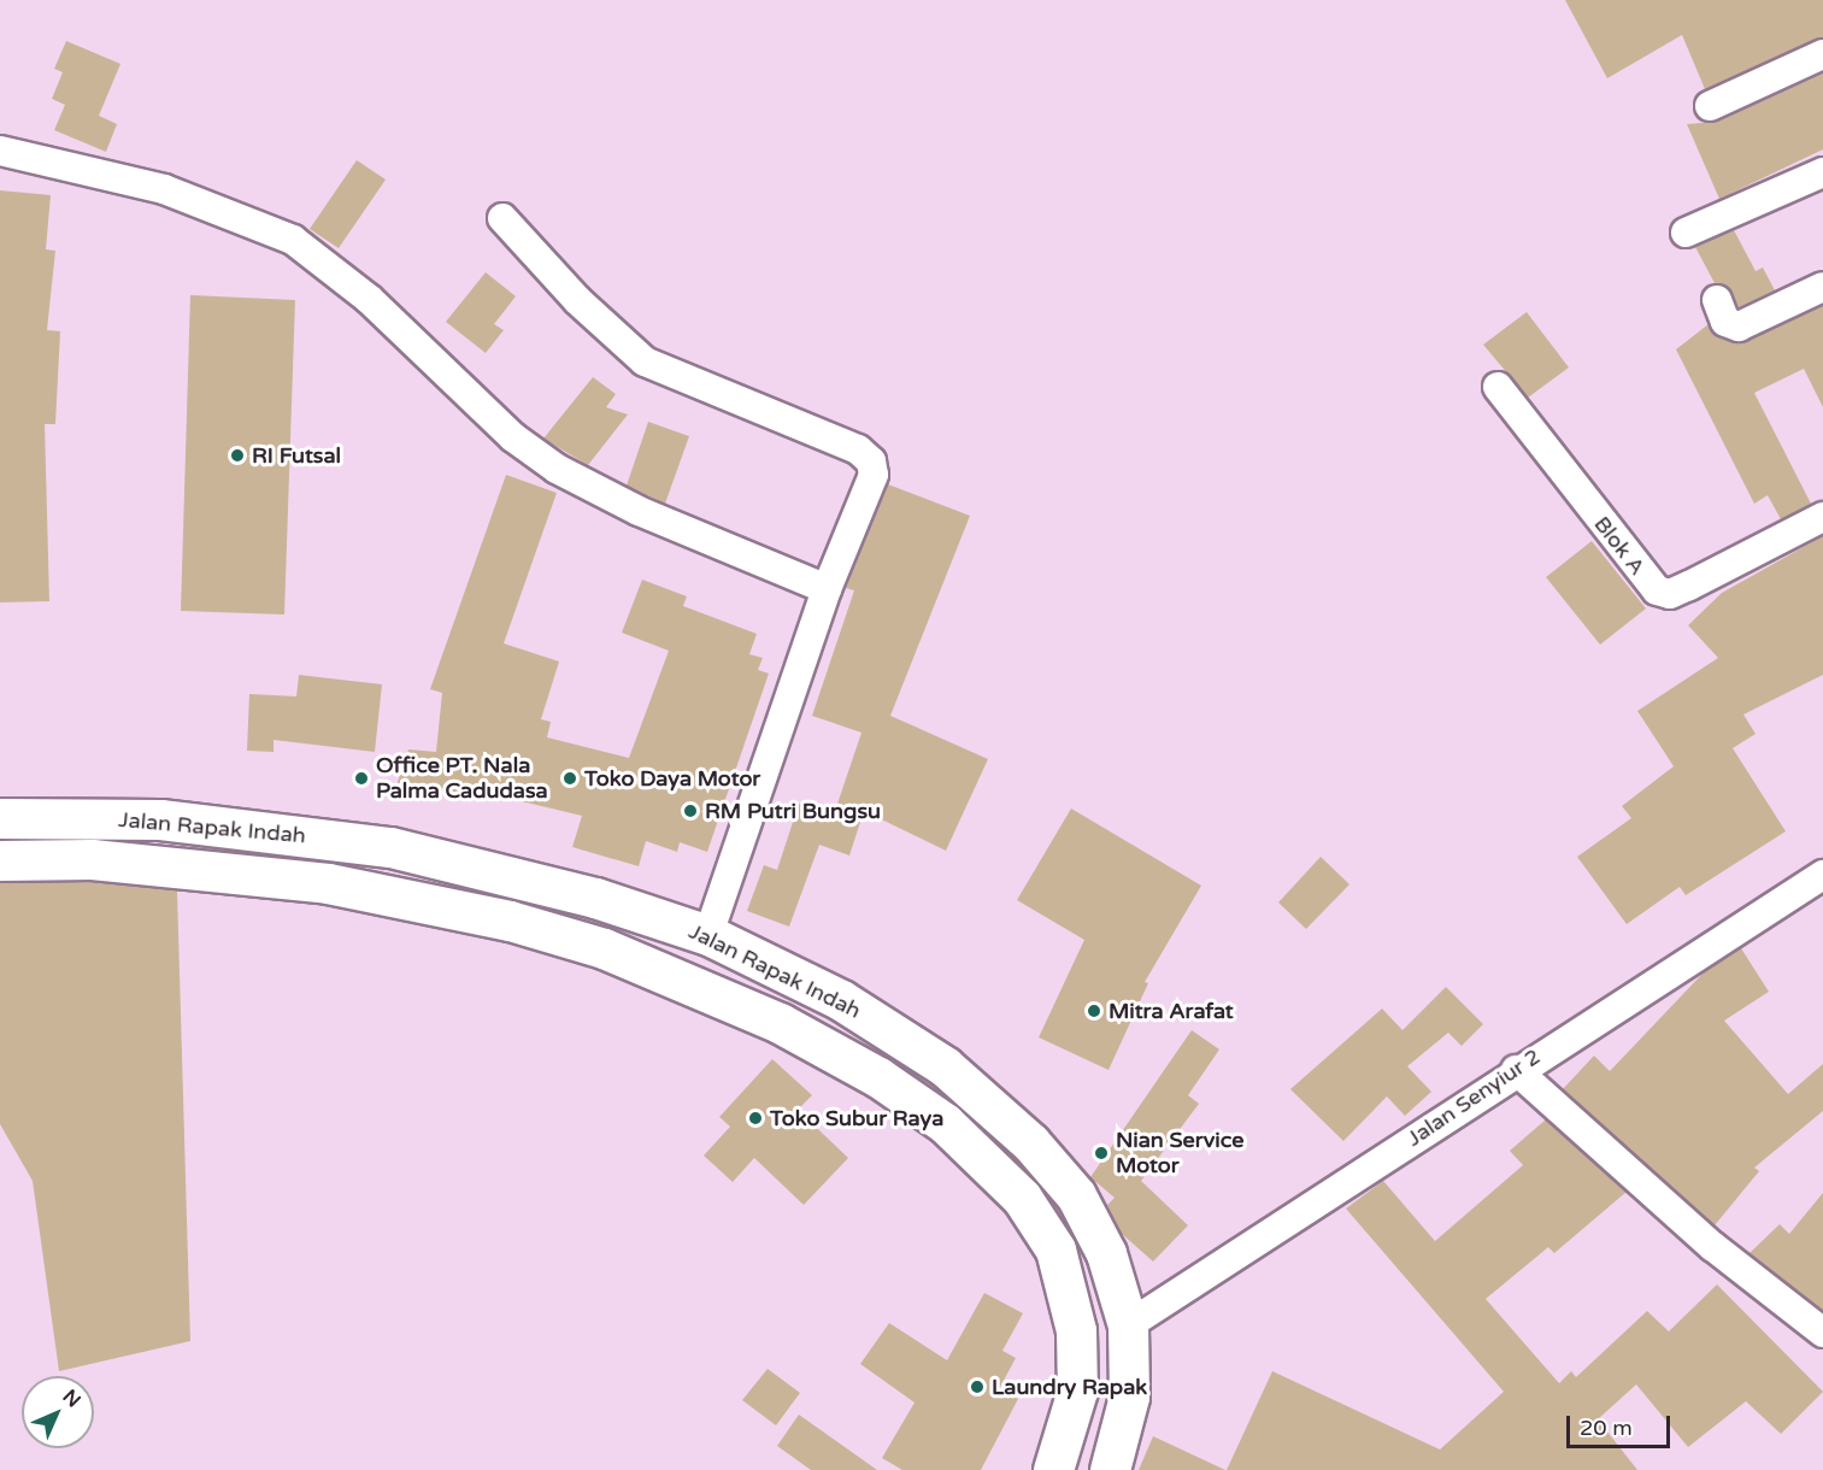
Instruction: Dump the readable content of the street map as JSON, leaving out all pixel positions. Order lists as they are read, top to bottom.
{
  "streets": {
    "main road": ["Jalan Rapak Indah"],
    "street": ["Blok A", "Jalan Senyiur 2"]
  },
  "crossings": [
    ["Jalan Rapak Indah", "Jalan Senyiur 2"]
  ],
  "places": [
    "RI Futsal",
    "Office PT. Nala Palma Cadudasa",
    "Toko Daya Motor",
    "RM Putri Bungsu",
    "Mitra Arafat",
    "Toko Subur Raya",
    "Nian Service Motor",
    "Laundry Rapak"
  ],
  "scale_bar": "20 m",
  "north": "top right"
}
